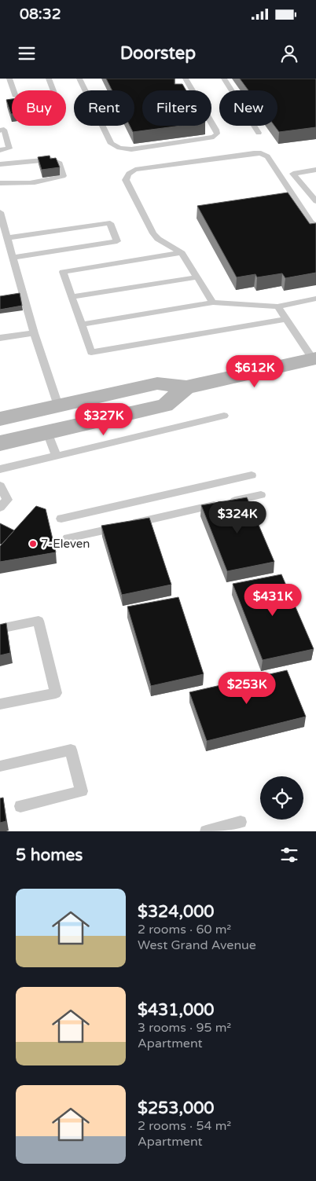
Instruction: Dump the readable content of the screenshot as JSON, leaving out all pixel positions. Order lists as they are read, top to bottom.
{
  "places": ["7-Eleven"],
  "page": {
    "status": "08:32",
    "header": "Doorstep",
    "chip": [
      "Buy",
      "Rent",
      "Filters",
      "New"
    ],
    "price": [
      "$612K",
      "$327K",
      "$324K",
      "$431K",
      "$253K"
    ],
    "heading": "5 homes",
    "list": [
      {
        "name": "$324,000",
        "note": "2 rooms · 60 m² · West Grand Avenue"
      },
      {
        "name": "$431,000",
        "note": "3 rooms · 95 m² · Apartment"
      },
      {
        "name": "$253,000",
        "note": "2 rooms · 54 m² · Apartment"
      }
    ]
  }
}
